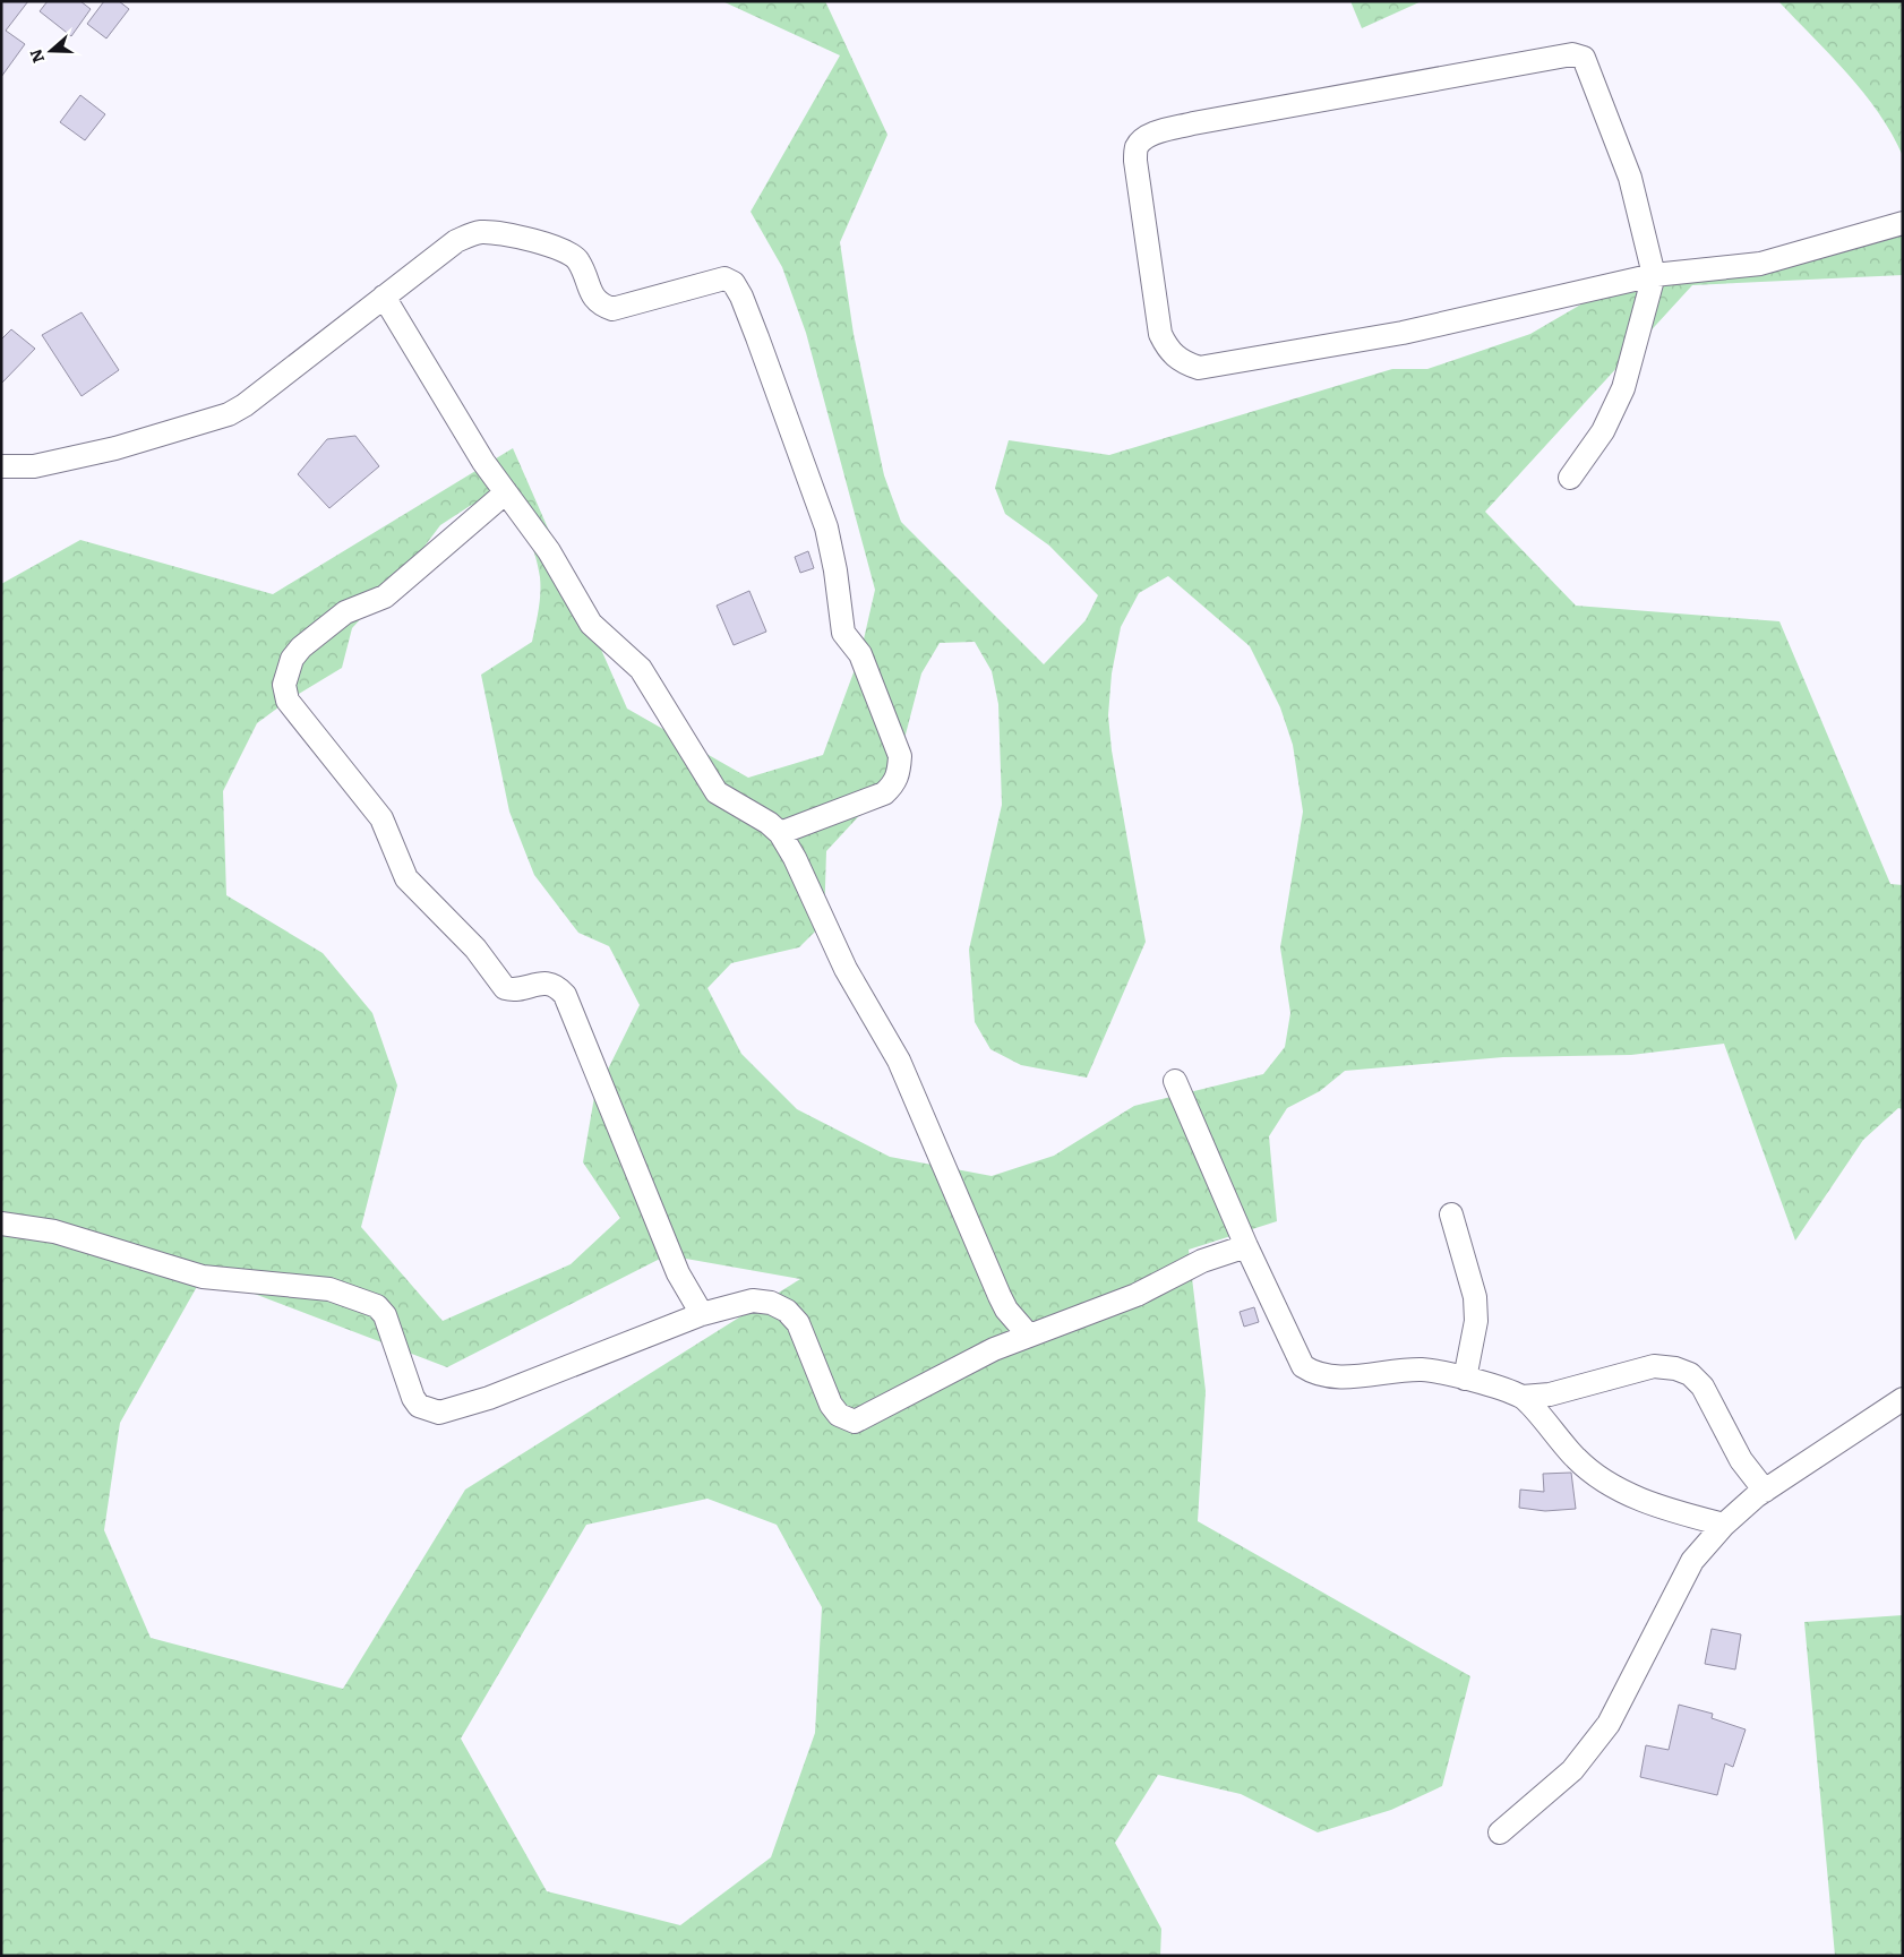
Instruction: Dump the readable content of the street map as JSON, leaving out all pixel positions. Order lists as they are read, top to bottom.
{
  "north": "left"
}
